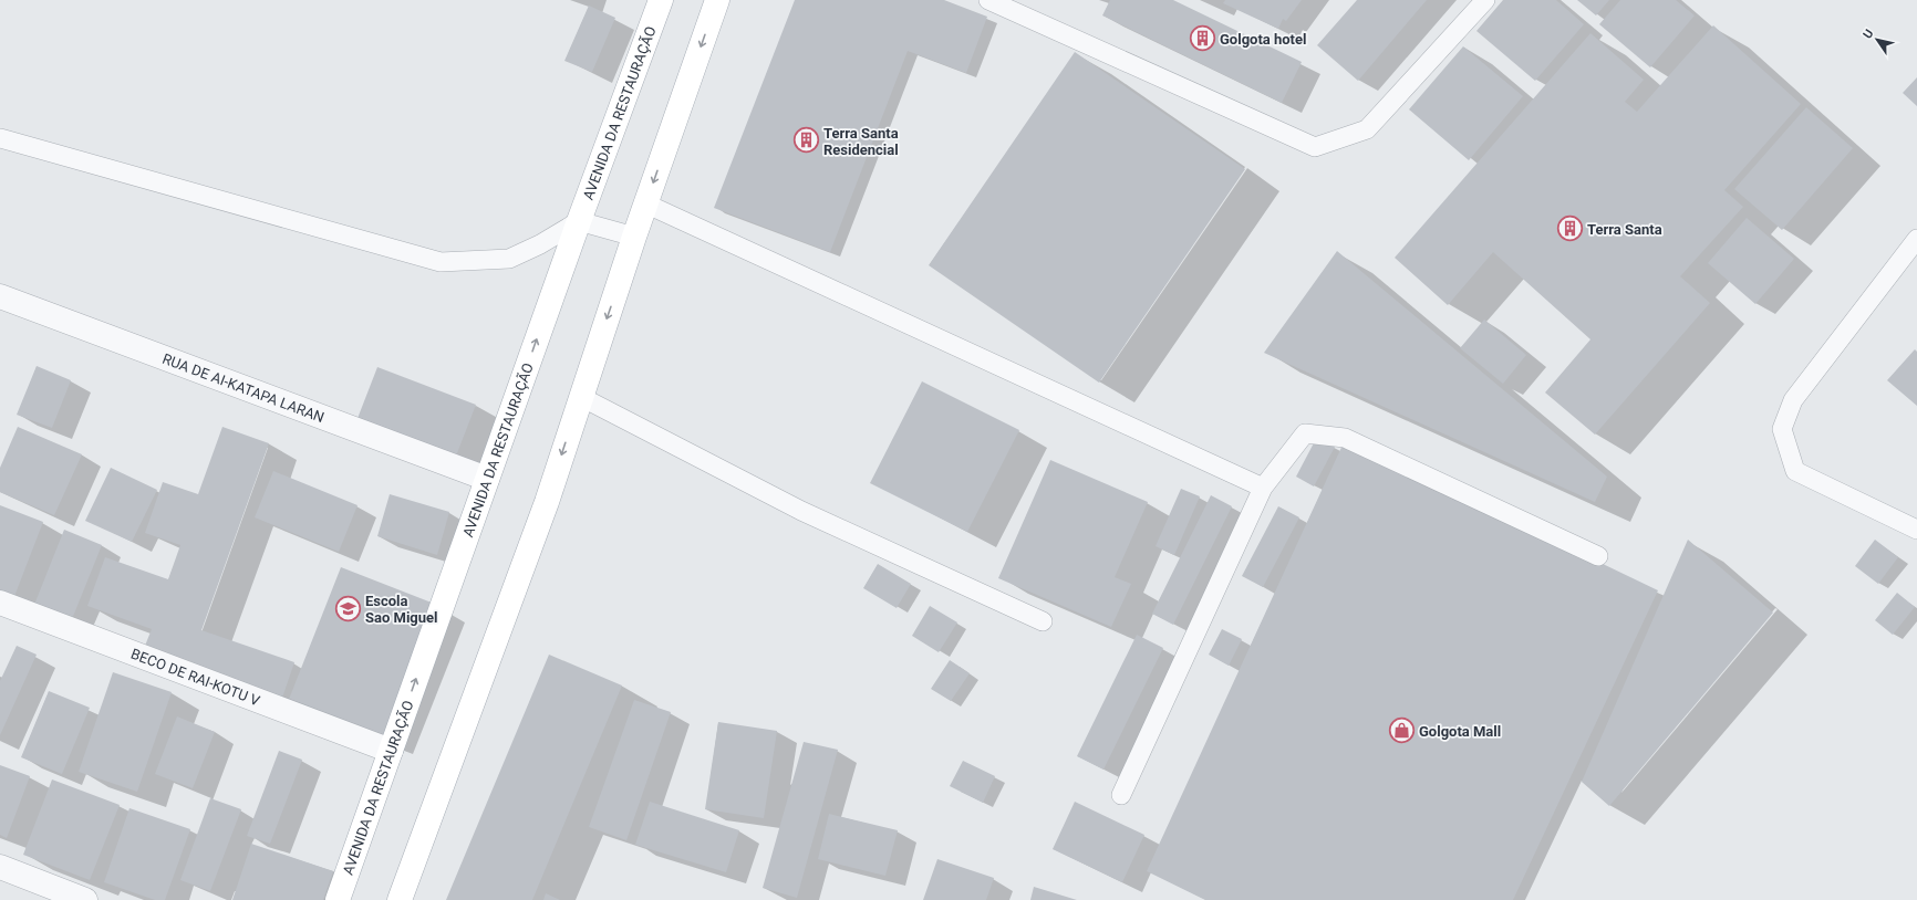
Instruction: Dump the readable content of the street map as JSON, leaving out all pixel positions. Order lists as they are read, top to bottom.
{
  "streets": {
    "main road": ["AVENIDA DA RESTAURAÇÃO"],
    "street": ["RUA DE AI-KATAPA LARAN", "BECO DE RAI-KOTU V"]
  },
  "crossings": [
    ["AVENIDA DA RESTAURAÇÃO", "RUA DE AI-KATAPA LARAN"],
    ["AVENIDA DA RESTAURAÇÃO", "BECO DE RAI-KOTU V"]
  ],
  "places": {
    "building": ["Golgota hotel", "Terra Santa Residencial", "Terra Santa"],
    "school or university": ["Escola Sao Miguel"],
    "shop": ["Golgota Mall"]
  },
  "north": "top left"
}
